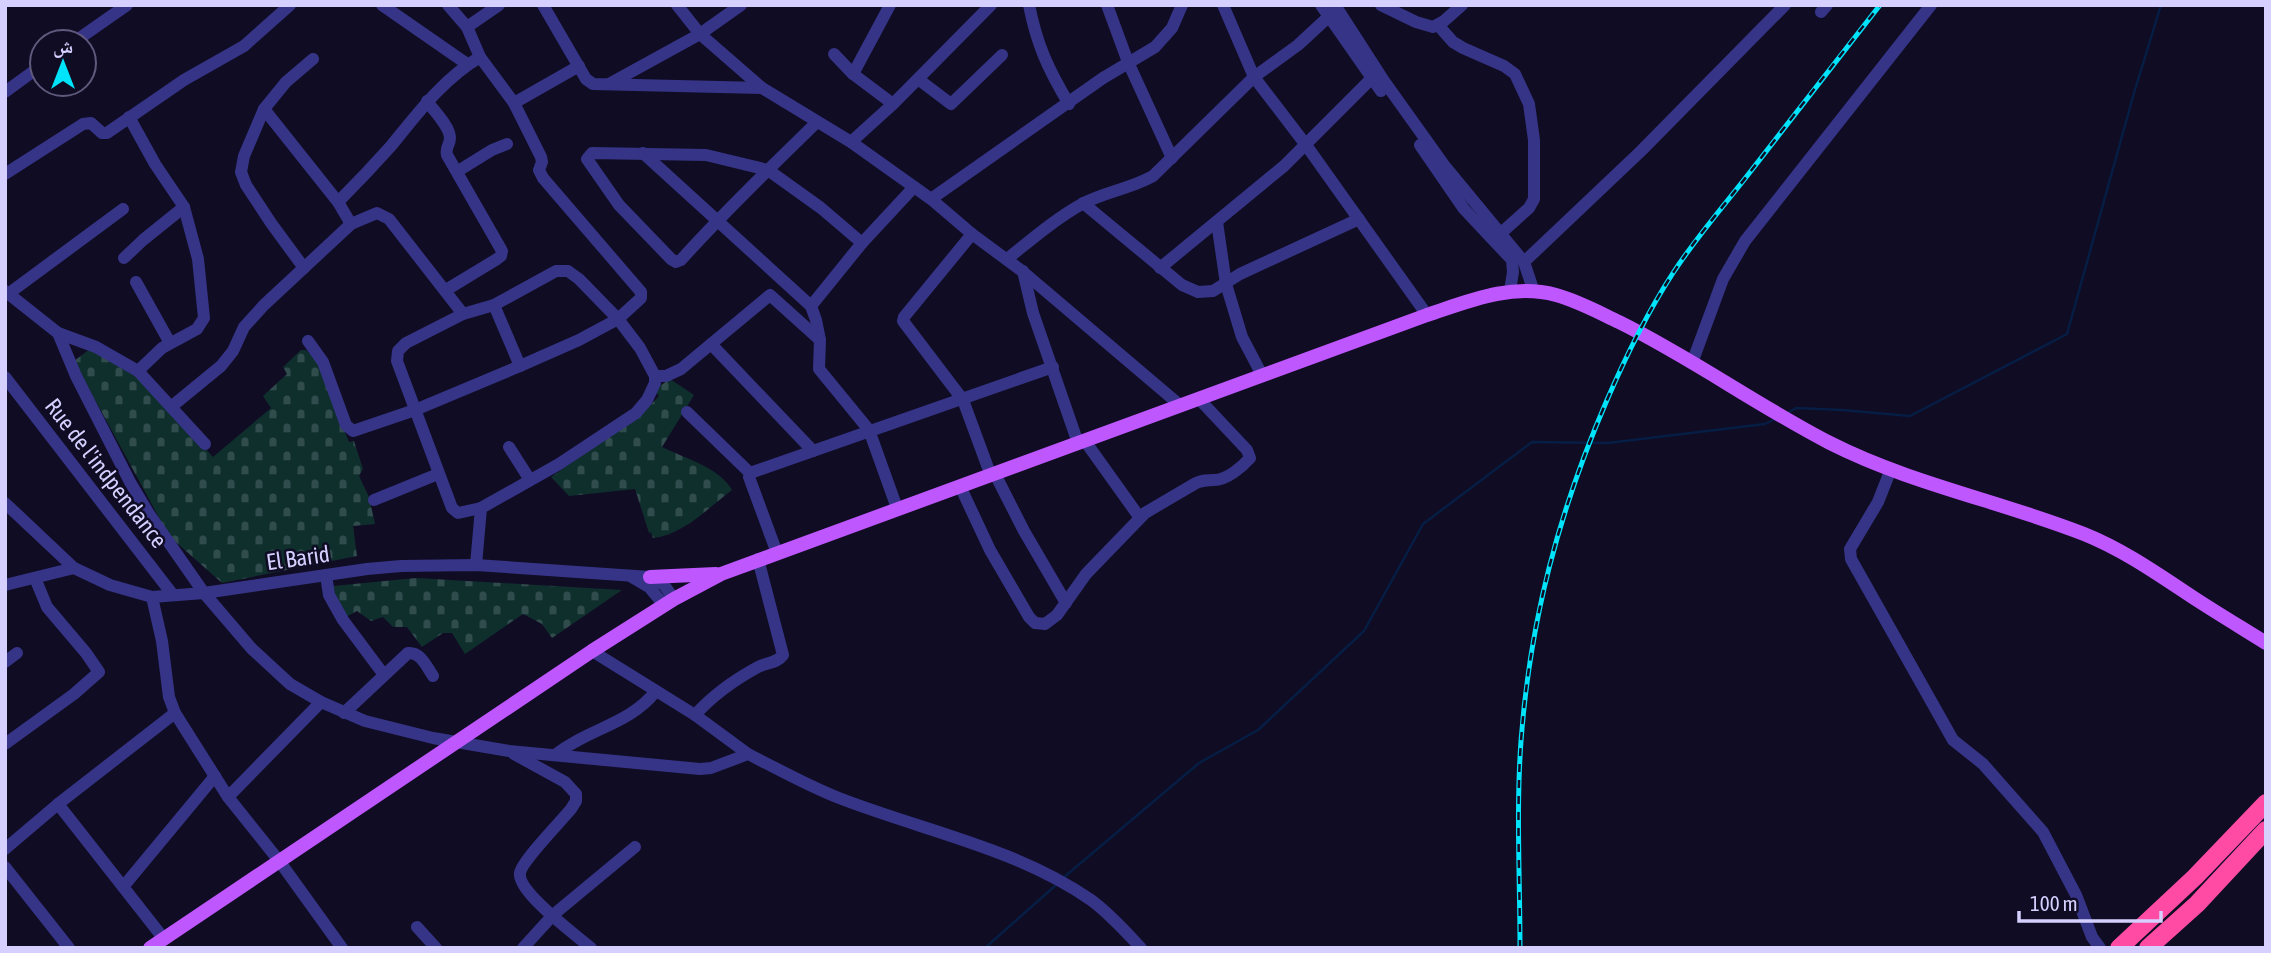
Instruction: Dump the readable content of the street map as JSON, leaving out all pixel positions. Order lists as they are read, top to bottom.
{
  "streets": {
    "street": ["Rue de l'indpendance", "El Barid"]
  },
  "crossings": [
    ["Rue de l'indpendance", "El Barid"]
  ],
  "scale_bar": "100 m",
  "north": "top"
}
